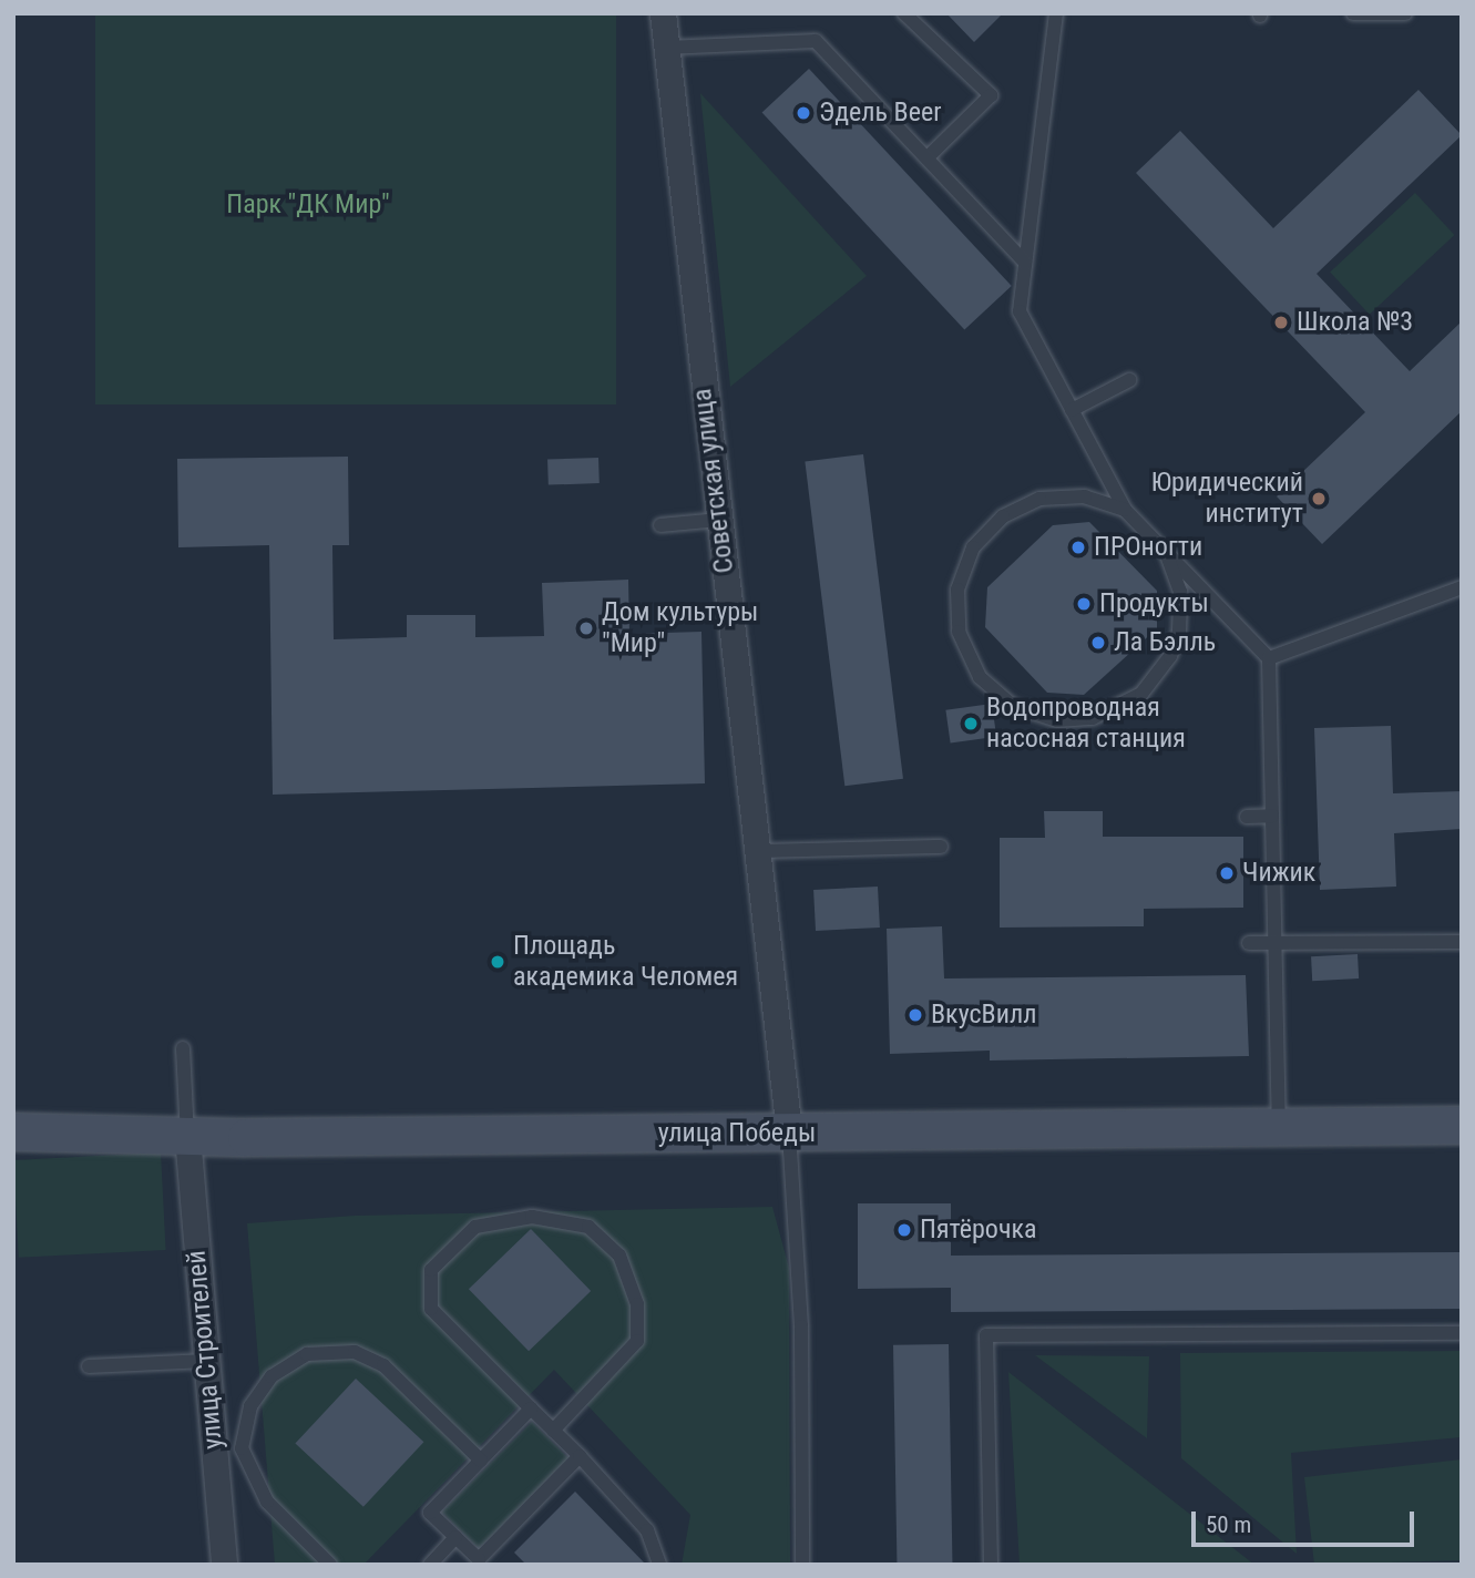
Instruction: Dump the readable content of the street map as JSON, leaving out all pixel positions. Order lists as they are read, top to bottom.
{
  "streets": {
    "street": ["Советская улица", "улица Победы", "улица Строителей"]
  },
  "crossings": [
    ["Советская улица", "улица Победы"],
    ["улица Победы", "улица Строителей"]
  ],
  "parks": ["Парк \"ДК Мир\""],
  "places": [
    "Эдель Beer",
    "Школа №3",
    "Юридический институт",
    "ПРОногти",
    "Продукты",
    "Дом культуры \"Мир\"",
    "Ла Бэлль",
    "Водопроводная насосная станция",
    "Чижик",
    "Площадь академика Челомея",
    "ВкусВилл",
    "Пятёрочка"
  ],
  "scale_bar": "50 m"
}
